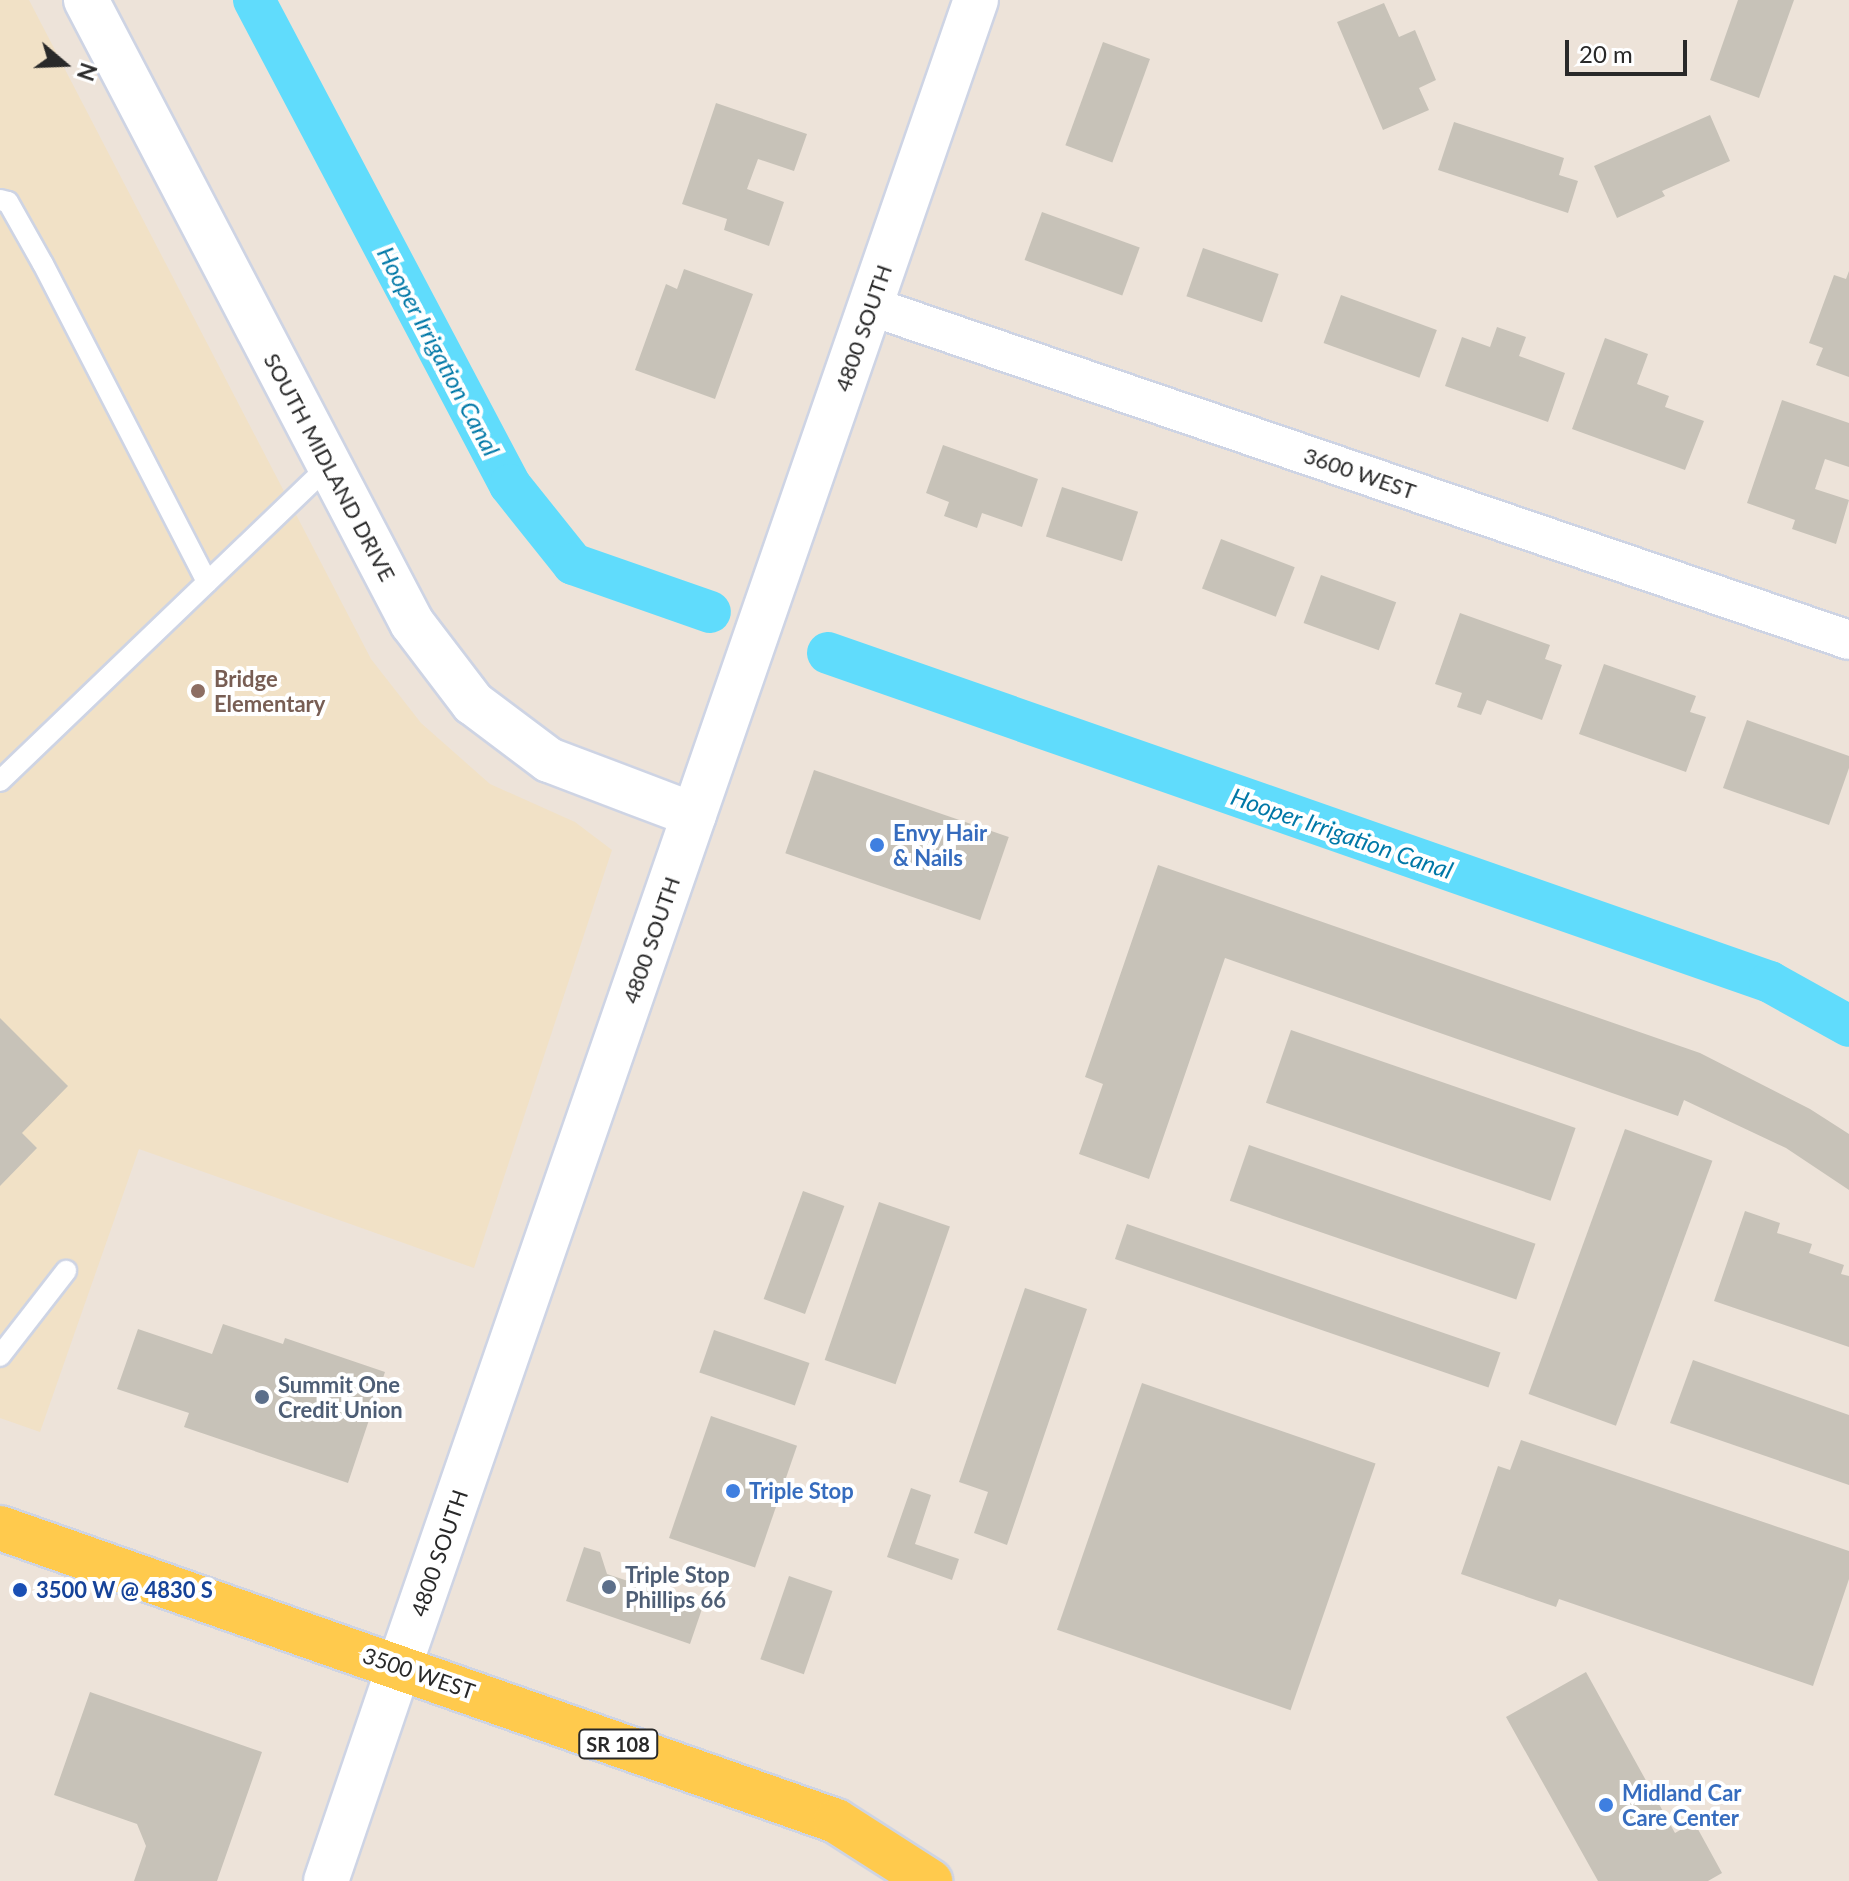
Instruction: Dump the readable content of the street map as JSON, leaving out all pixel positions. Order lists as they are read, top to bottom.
{
  "streets": {
    "main road": ["3500 WEST", "SR 108"],
    "street": ["4800 SOUTH", "SOUTH MIDLAND DRIVE", "3600 WEST"]
  },
  "crossings": [
    ["4800 SOUTH", "SOUTH MIDLAND DRIVE"],
    ["4800 SOUTH", "3600 WEST"],
    ["4800 SOUTH", "3500 WEST"]
  ],
  "water": ["Hooper Irrigation Canal"],
  "places": [
    "Bridge Elementary",
    "Envy Hair & Nails",
    "Summit One Credit Union",
    "Triple Stop",
    "Triple Stop Phillips 66",
    "3500 W @ 4830 S",
    "Midland Car Care Center"
  ],
  "scale_bar": "20 m",
  "north": "right"
}
